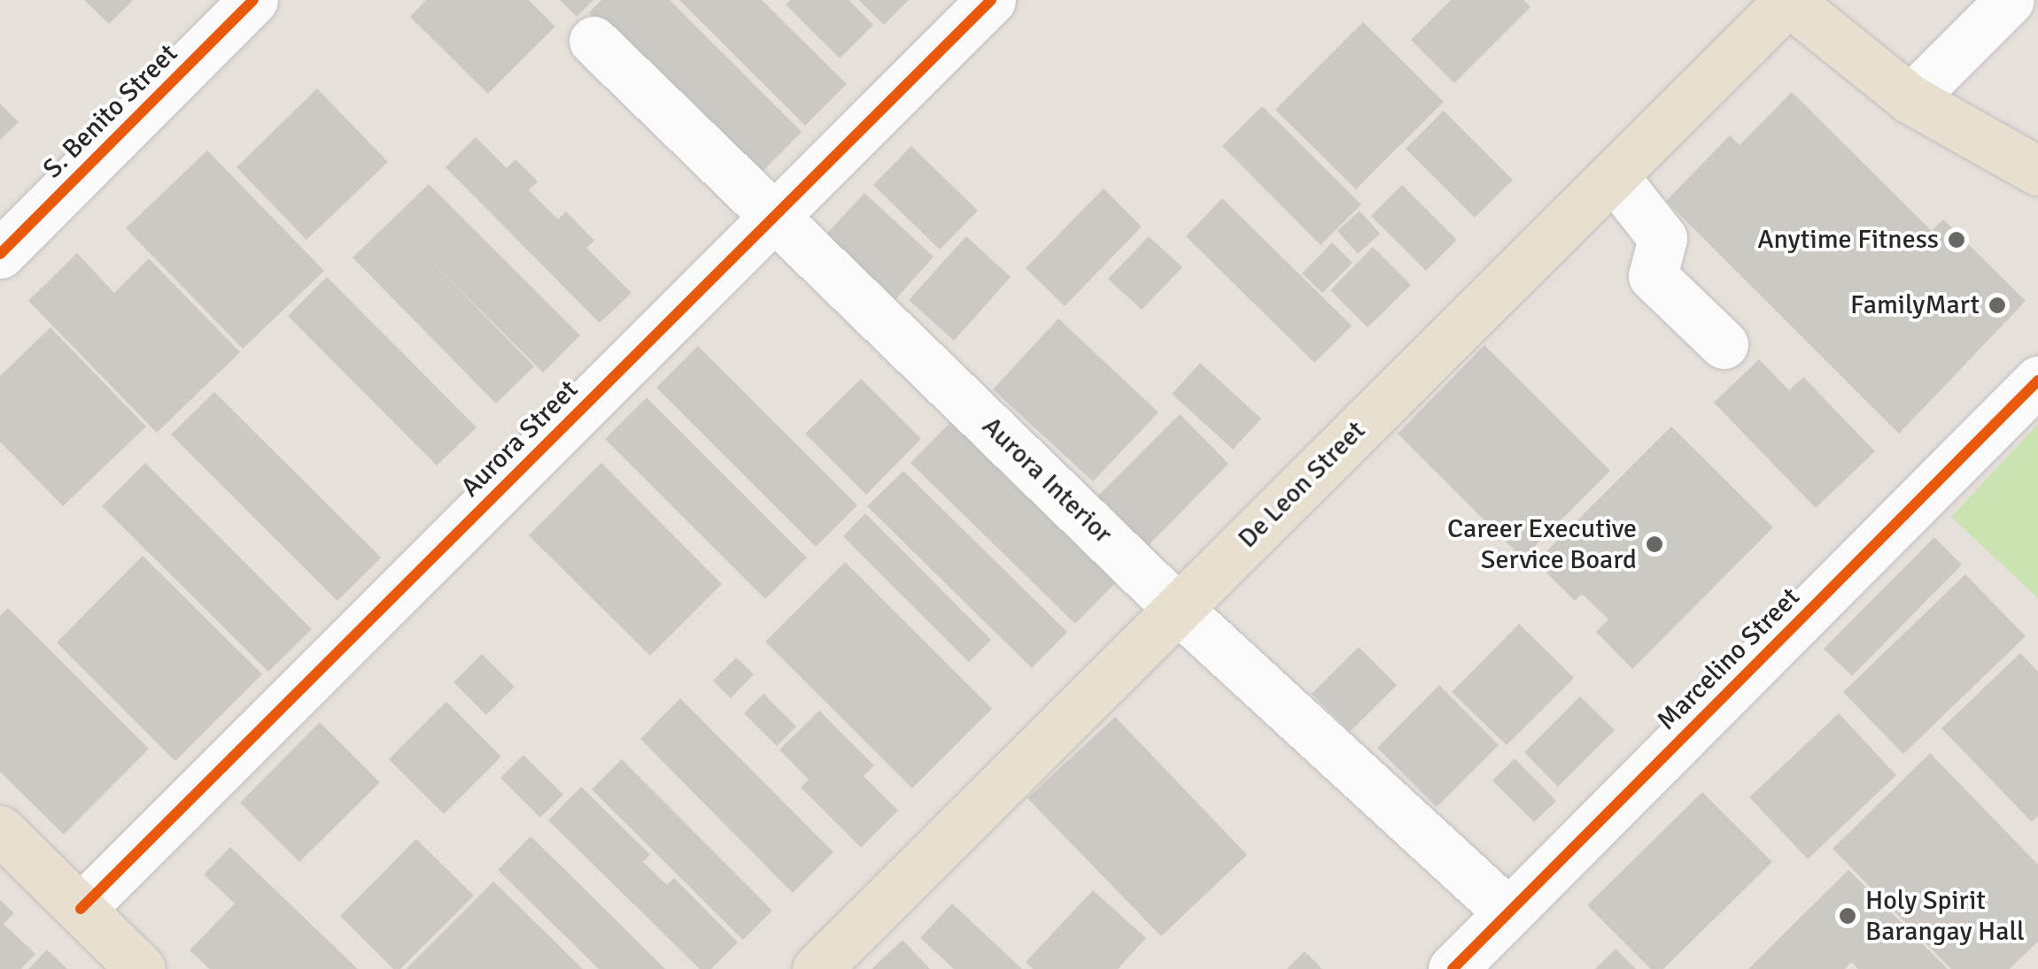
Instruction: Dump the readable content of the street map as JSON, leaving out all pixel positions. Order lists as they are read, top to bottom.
{
  "streets": {
    "main road": ["De Leon Street"],
    "street": [
      "S. Benito Street",
      "Aurora Street",
      "Aurora Interior",
      "Marcelino Street"
    ]
  },
  "crossings": [
    ["Aurora Street", "Aurora Interior"],
    ["Aurora Interior", "De Leon Street"],
    ["Aurora Interior", "Marcelino Street"]
  ],
  "places": [
    "Anytime Fitness",
    "FamilyMart",
    "Career Executive Service Board",
    "Holy Spirit Barangay Hall"
  ]
}
